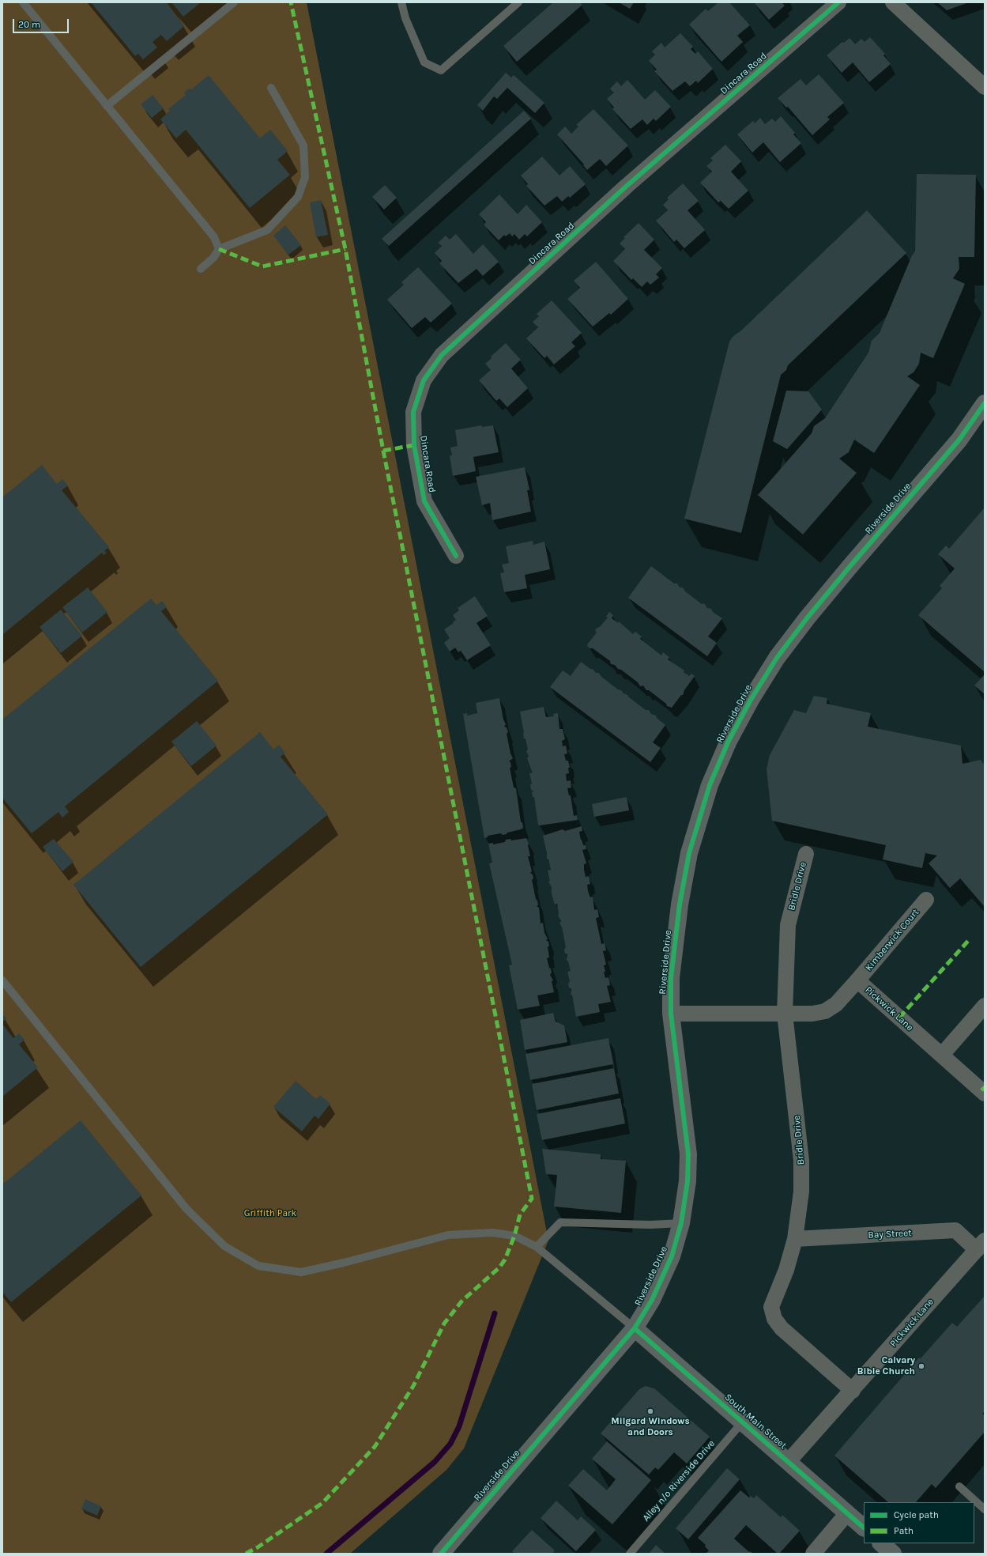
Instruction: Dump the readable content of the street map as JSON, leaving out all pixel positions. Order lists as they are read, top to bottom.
{
  "streets": {
    "main road": ["Riverside Drive", "South Main Street"],
    "street": [
      "Dincara Road",
      "Bridle Drive",
      "Kimberwick Court",
      "Pickwick Lane",
      "Bay Street"
    ],
    "lane": ["Alley n/o Riverside Drive"]
  },
  "crossings": [
    ["Riverside Drive", "Pickwick Lane"],
    ["Riverside Drive", "South Main Street"],
    ["Bridle Drive", "Pickwick Lane"],
    ["Bridle Drive", "Bay Street"],
    ["Kimberwick Court", "Pickwick Lane"],
    ["Pickwick Lane", "Bay Street"],
    ["Pickwick Lane", "South Main Street"],
    ["South Main Street", "Alley n/o Riverside Drive"]
  ],
  "parks": ["Griffith Park"],
  "places": ["Calvary Bible Church", "Milgard Windows and Doors"],
  "legend": ["Cycle path", "Path"],
  "scale_bar": "20 m"
}
